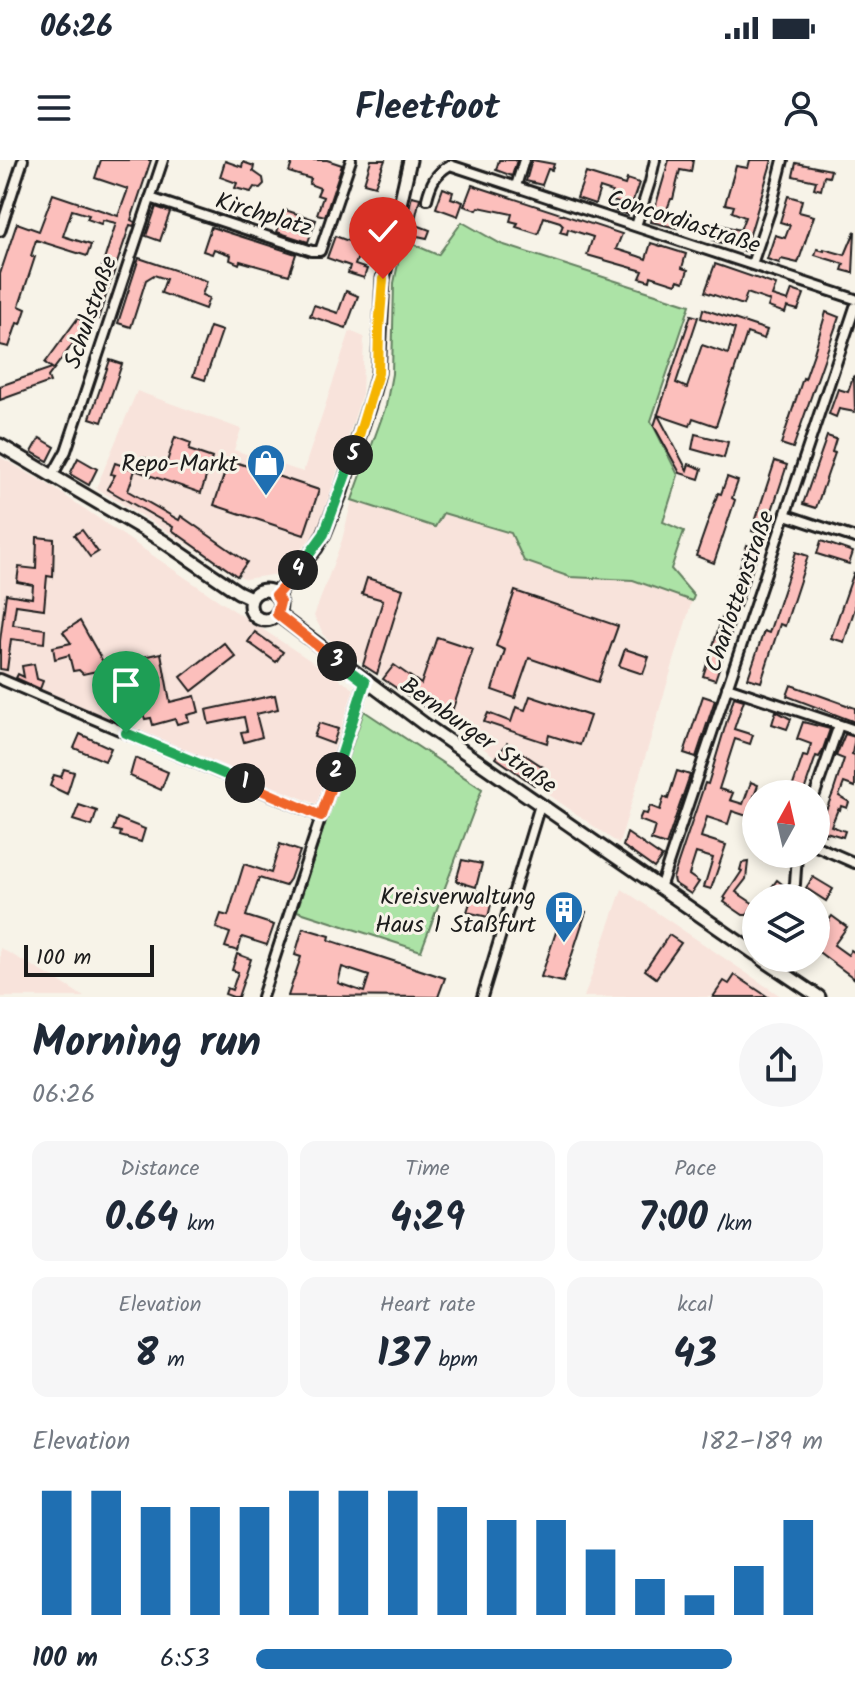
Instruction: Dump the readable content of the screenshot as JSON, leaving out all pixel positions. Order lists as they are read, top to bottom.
{
  "streets": {
    "main road": ["Bernburger Straße"],
    "street": [
      "Kirchplatz",
      "Concordiastraße",
      "Schulstraße",
      "Charlottenstraße"
    ]
  },
  "crossings": [
    ["Kirchplatz", "Schulstraße"],
    ["Charlottenstraße", "Bernburger Straße"]
  ],
  "places": {
    "shop": ["Repo-Markt"],
    "building": ["Kreisverwaltung Haus 1 Staßfurt"]
  },
  "scale_bar": "100 m",
  "north": "top",
  "page": {
    "status": "06:26",
    "header": "Fleetfoot",
    "pins": [
      "5",
      "4",
      "3",
      "2",
      "1"
    ],
    "scale": "100 m",
    "heading": ["Morning run", "06:26"],
    "stats": [
      ["Distance", "0.64 km"],
      ["Time", "4:29"],
      ["Pace", "7:00 /km"],
      ["Elevation", "8 m"],
      ["Heart rate", "137 bpm"],
      ["kcal", "43"]
    ],
    "chart": ["Elevation", "182–189 m"],
    "list": [
      {
        "name": "100 m",
        "note": "6:53"
      }
    ]
  }
}
